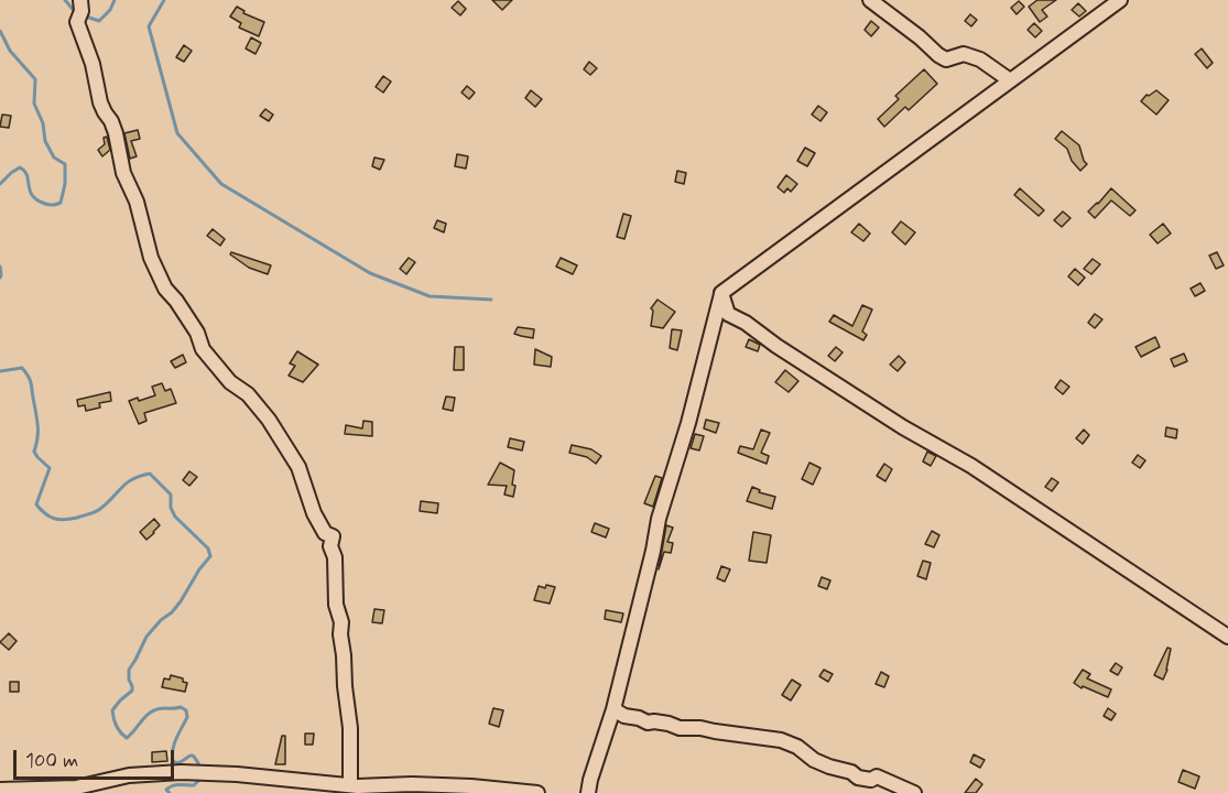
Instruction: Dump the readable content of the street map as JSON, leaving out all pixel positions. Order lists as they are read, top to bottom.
{
  "scale_bar": "100 m"
}
